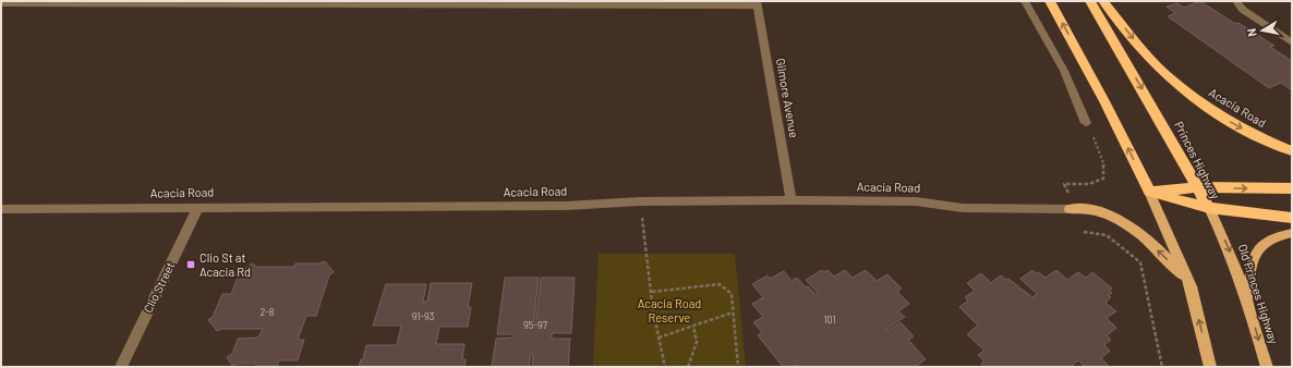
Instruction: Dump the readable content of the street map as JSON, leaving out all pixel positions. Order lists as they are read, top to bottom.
{
  "streets": {
    "highway": ["Acacia Road", "Princes Highway"],
    "main road": ["Old Princes Highway"],
    "street": ["Gilmore Avenue", "Clio Street"]
  },
  "crossings": [
    ["Gilmore Avenue", "Acacia Road"],
    ["Acacia Road", "Clio Street"],
    ["Princes Highway", "Old Princes Highway"]
  ],
  "parks": ["Acacia Road Reserve"],
  "places": {
    "transit": ["Clio St at Acacia Rd"]
  },
  "house_numbers": [
    "2-8",
    "91-93",
    "101",
    "95-97"
  ],
  "north": "left"
}
